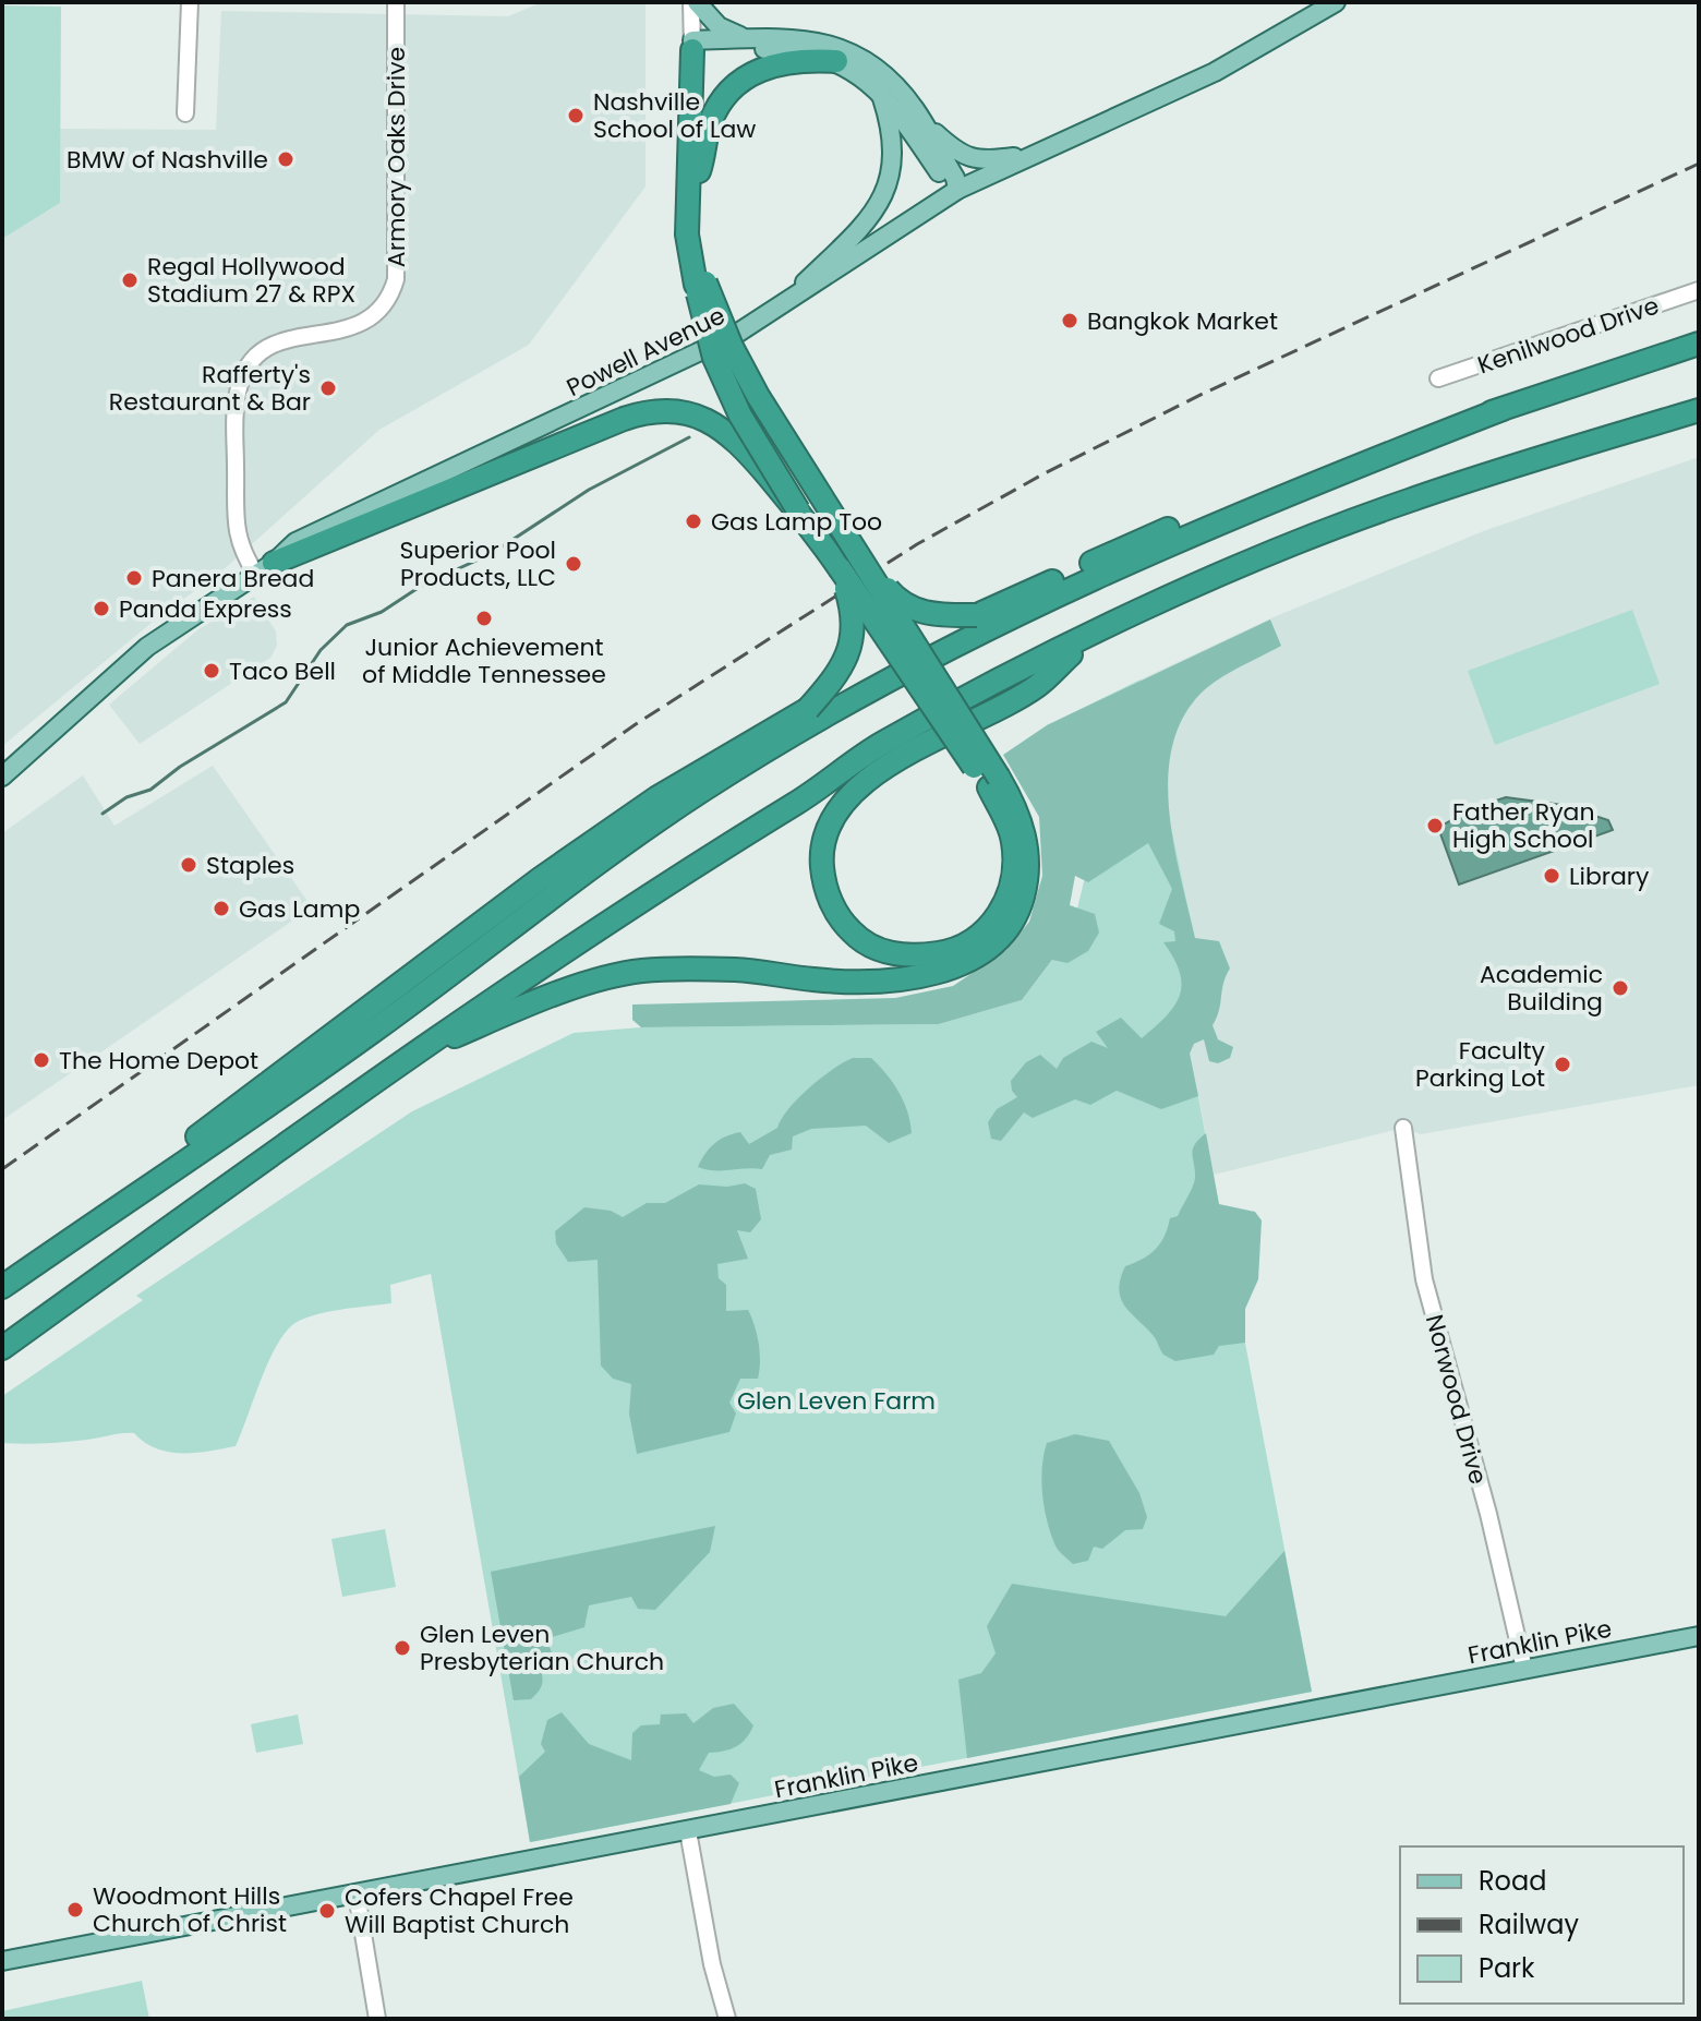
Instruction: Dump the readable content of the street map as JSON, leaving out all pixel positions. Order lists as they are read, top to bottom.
{
  "streets": {
    "main road": ["Powell Avenue", "Franklin Pike"],
    "street": ["Armory Oaks Drive", "Kenilwood Drive", "Norwood Drive"]
  },
  "crossings": [
    ["Armory Oaks Drive", "Powell Avenue"],
    ["Norwood Drive", "Franklin Pike"]
  ],
  "parks": ["Glen Leven Farm"],
  "places": [
    "Nashville School of Law",
    "BMW of Nashville",
    "Regal Hollywood Stadium 27 & RPX",
    "Bangkok Market",
    "Rafferty's Restaurant & Bar",
    "Gas Lamp Too",
    "Superior Pool Products, LLC",
    "Panera Bread",
    "Panda Express",
    "Junior Achievement of Middle Tennessee",
    "Taco Bell",
    "Father Ryan High School",
    "Staples",
    "Library",
    "Gas Lamp",
    "Academic Building",
    "The Home Depot",
    "Faculty Parking Lot",
    "Glen Leven Presbyterian Church",
    "Woodmont Hills Church of Christ",
    "Cofers Chapel Free Will Baptist Church"
  ],
  "legend": ["Road", "Railway", "Park"]
}
